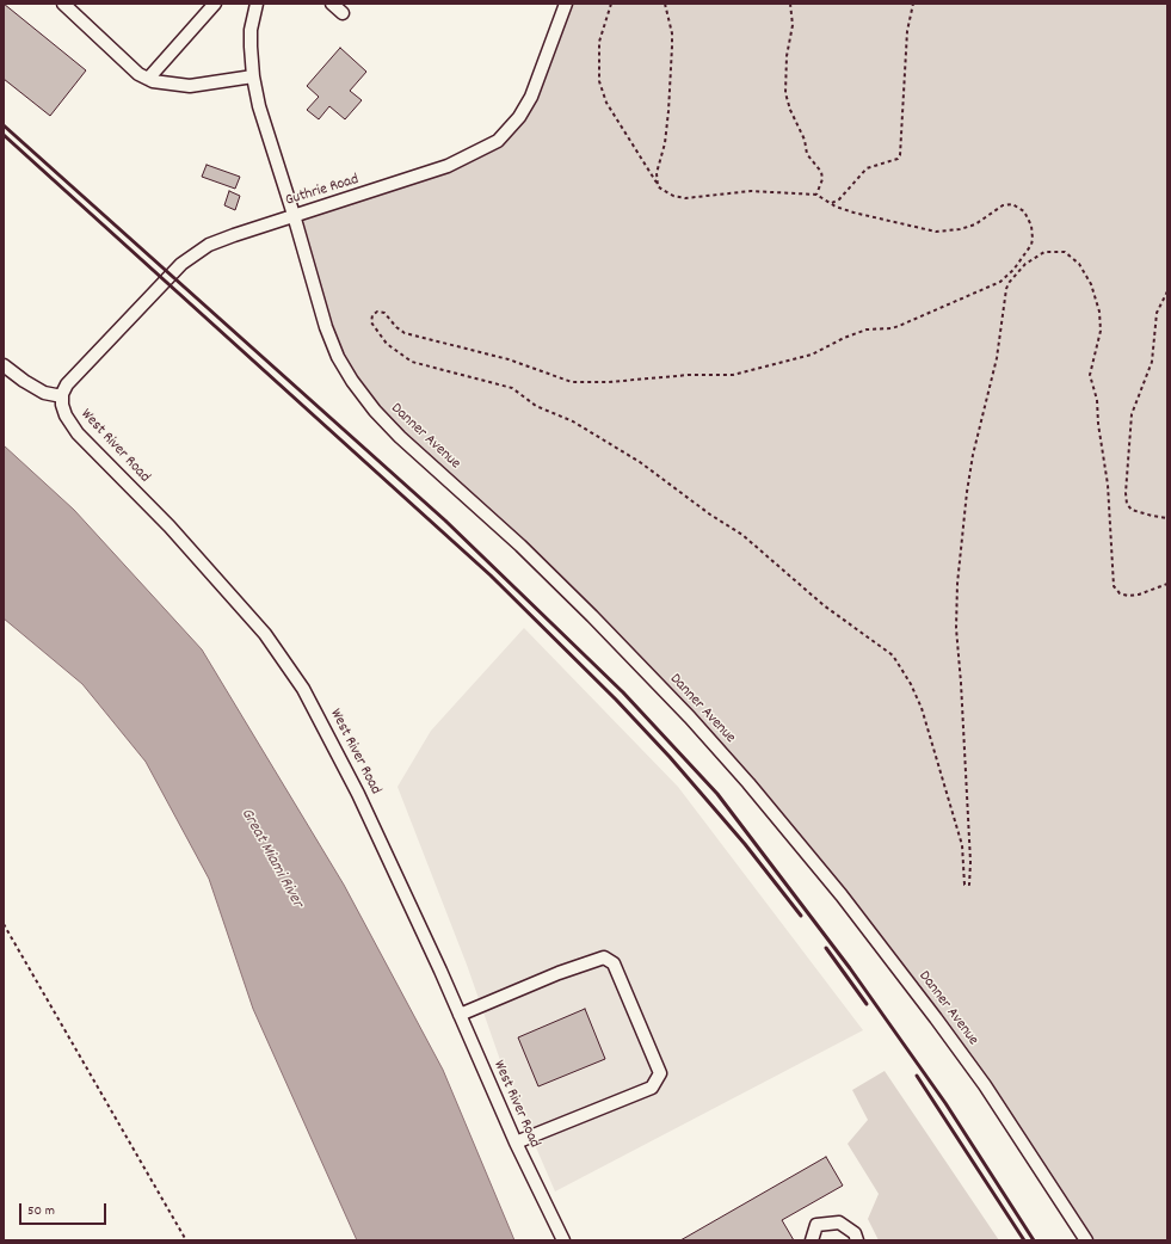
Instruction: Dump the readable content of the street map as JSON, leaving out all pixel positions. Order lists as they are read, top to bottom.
{
  "streets": {
    "street": ["Guthrie Road", "Danner Avenue", "West River Road"]
  },
  "crossings": [
    ["Guthrie Road", "Danner Avenue"],
    ["Guthrie Road", "West River Road"]
  ],
  "water": ["Great Miami River"],
  "scale_bar": "50 m"
}
